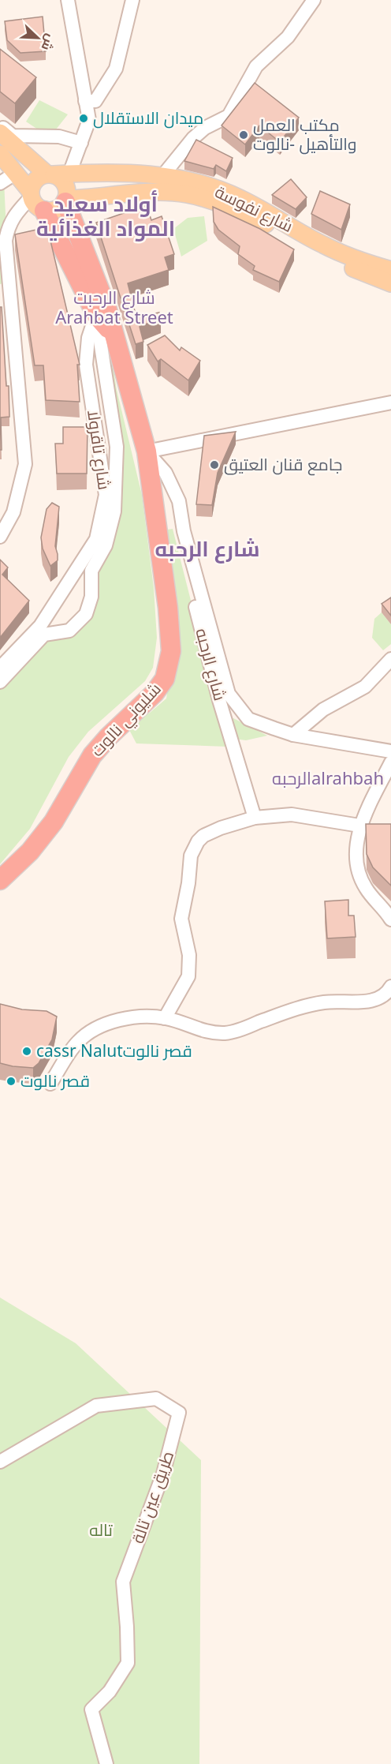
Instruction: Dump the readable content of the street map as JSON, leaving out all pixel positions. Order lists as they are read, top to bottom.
{
  "streets": {
    "highway": ["شليوني نالوت"],
    "main road": ["شارع نفوسة"],
    "street": ["شارع تاقرولا", "شارع الرحبه", "طريق عين تالة"]
  },
  "districts": [
    "أولاد سعيد المواد الغذائية",
    "شارع الرحبت Arahbat Street",
    "شارع الرحبه",
    "الرحبهalrahbah"
  ],
  "parks": ["تاله"],
  "places": [
    "ميدان الاستقلال",
    "مكتب العمل والتأهيل -نالوت",
    "جامع قنان العتيق",
    "cassr Nalutقصر نالوت",
    "قصر نالوت"
  ],
  "north": "bottom right"
}
